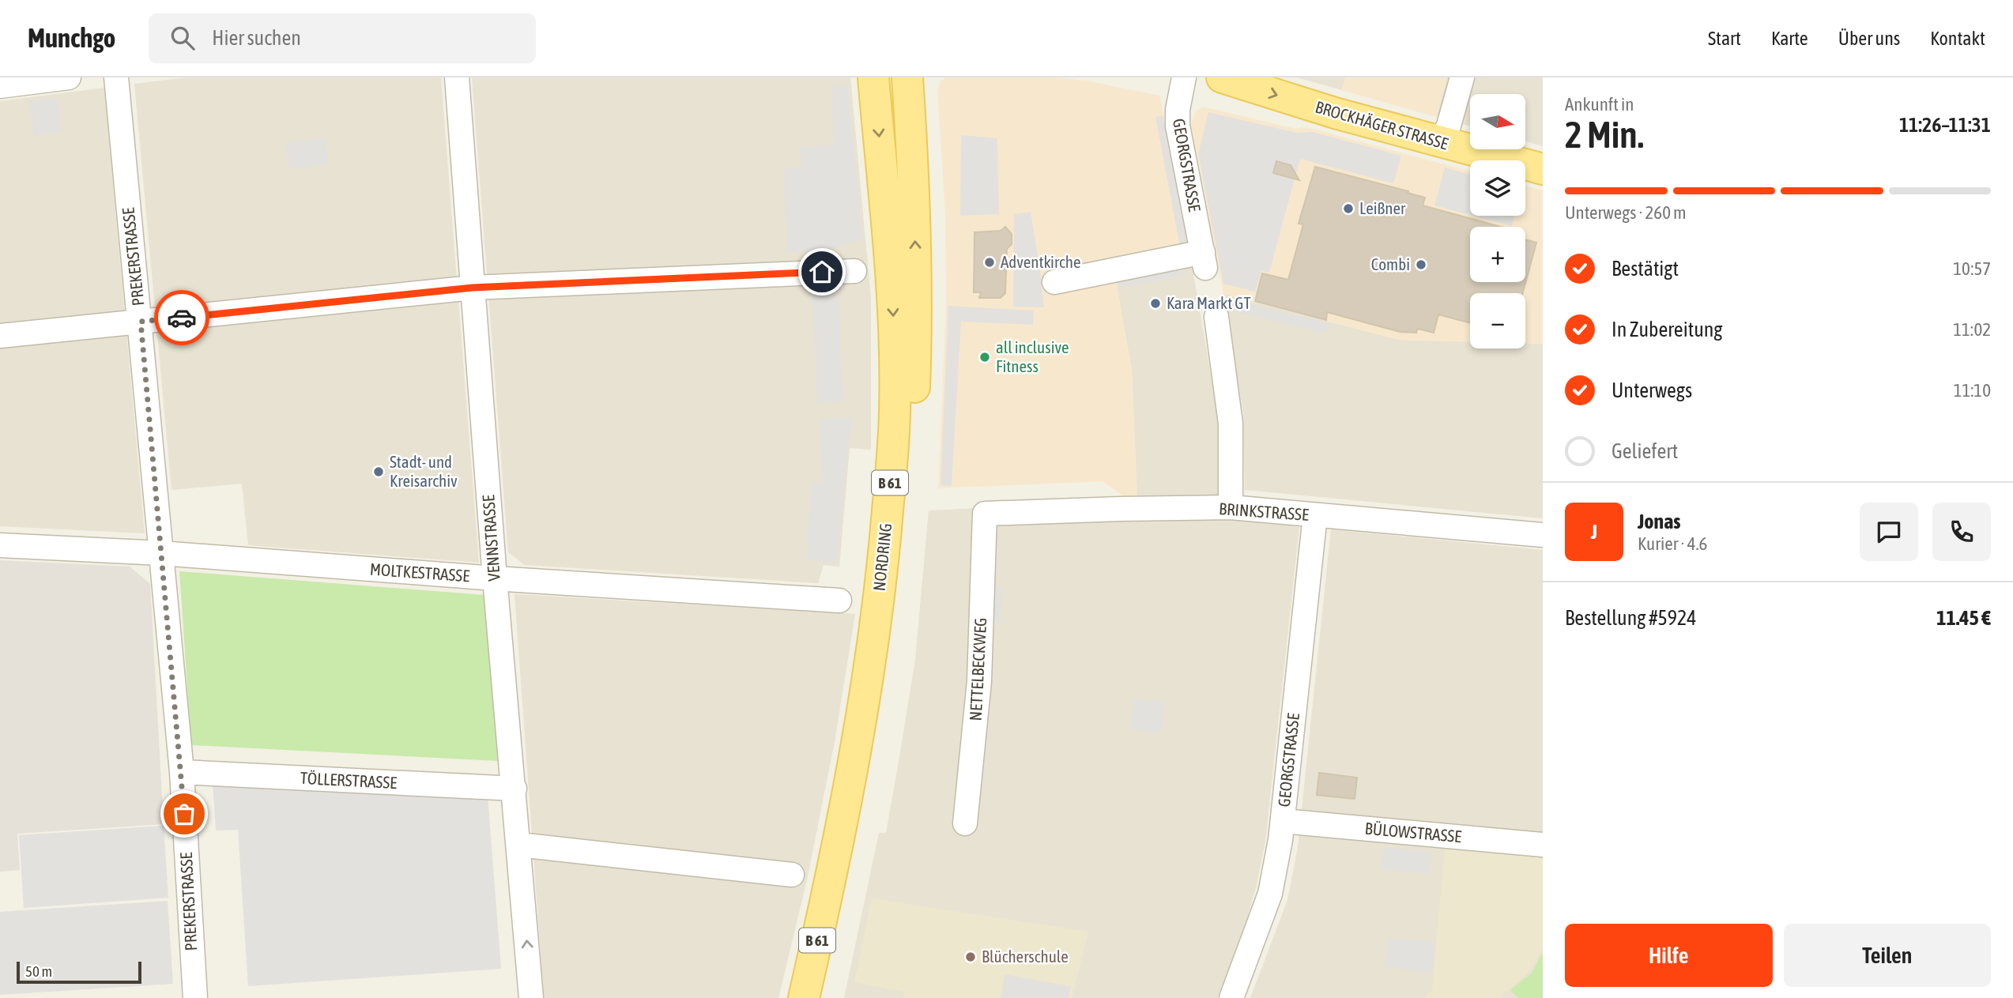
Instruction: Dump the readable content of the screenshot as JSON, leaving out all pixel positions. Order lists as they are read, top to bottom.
{
  "streets": {
    "main road": ["BROCKHÄGER STRASSE", "B 61", "NORDRING"],
    "street": [
      "GEORGSTRASSE",
      "PREKERSTRASSE",
      "BRINKSTRASSE",
      "VENNSTRASSE",
      "MOLTKESTRASSE",
      "NETTELBECKWEG",
      "TÖLLERSTRASSE",
      "BÜLOWSTRASSE"
    ]
  },
  "crossings": [
    ["GEORGSTRASSE", "BRINKSTRASSE"],
    ["GEORGSTRASSE", "BÜLOWSTRASSE"],
    ["PREKERSTRASSE", "MOLTKESTRASSE"],
    ["PREKERSTRASSE", "TÖLLERSTRASSE"],
    ["BRINKSTRASSE", "NETTELBECKWEG"],
    ["VENNSTRASSE", "MOLTKESTRASSE"],
    ["VENNSTRASSE", "TÖLLERSTRASSE"]
  ],
  "one_way": ["BROCKHÄGER STRASSE"],
  "places": [
    "Leißner",
    "Adventkirche",
    "Combi",
    "Kara Markt GT",
    "all inclusive Fitness",
    "Stadt- und Kreisarchiv",
    "Blücherschule"
  ],
  "scale_bar": "50 m",
  "north": "right",
  "page": {
    "header": "Munchgo",
    "search": "Hier suchen",
    "nav": [
      "Start",
      "Karte",
      "Über uns",
      "Kontakt"
    ],
    "heading": ["2 Min.", "Ankunft in", "11:26–11:31"],
    "panel": [
      "Jonas",
      "Kurier · 4.6",
      "Bestellung #5924",
      "11.45 €"
    ],
    "map_buttons": ["+", "−"],
    "bar": "Unterwegs · 260 m",
    "list": [
      ["Bestätigt", "10:57"],
      ["In Zubereitung", "11:02"],
      ["Unterwegs", "11:10"],
      "Geliefert"
    ],
    "round": "J",
    "buttons": ["Hilfe", "Teilen"],
    "scale": "50 m"
  }
}
